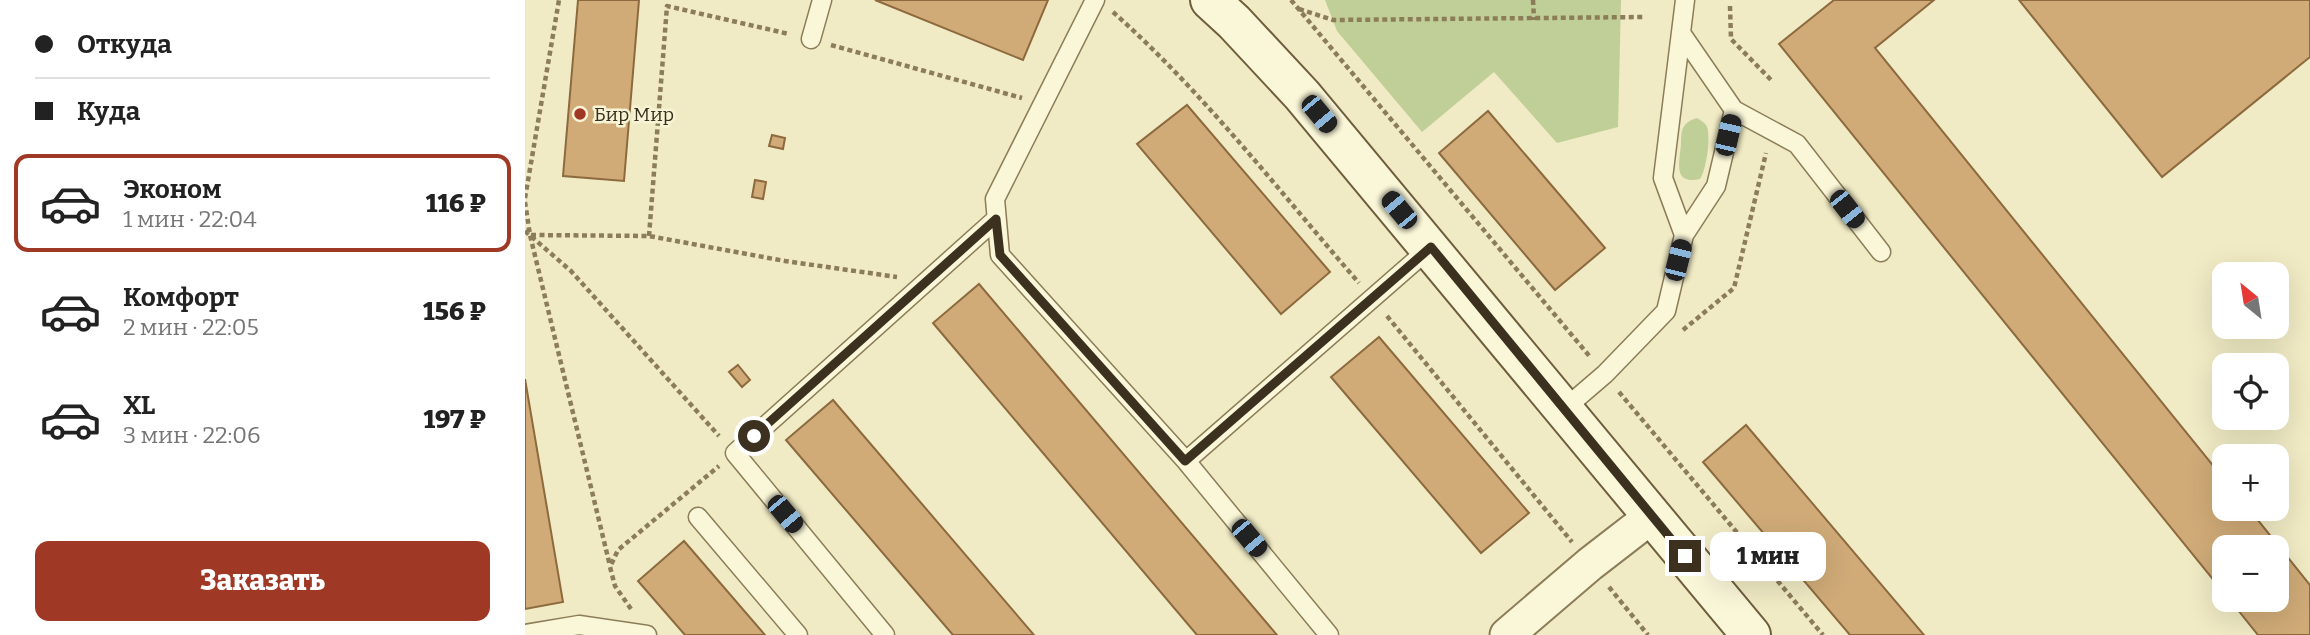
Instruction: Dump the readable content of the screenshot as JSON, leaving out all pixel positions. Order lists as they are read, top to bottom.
{
  "places": ["Бир Мир"],
  "north": "top left",
  "page": {
    "banner": ["Откуда", "Куда"],
    "list": [
      {
        "name": "Эконом",
        "note": "1 мин · 22:04",
        "value": "116 ₽"
      },
      {
        "name": "Комфорт",
        "note": "2 мин · 22:05",
        "value": "156 ₽"
      },
      {
        "name": "XL",
        "note": "3 мин · 22:06",
        "value": "197 ₽"
      }
    ],
    "map_buttons": ["+", "−"],
    "buttons": "Заказать",
    "bubble": "1 мин"
  }
}
